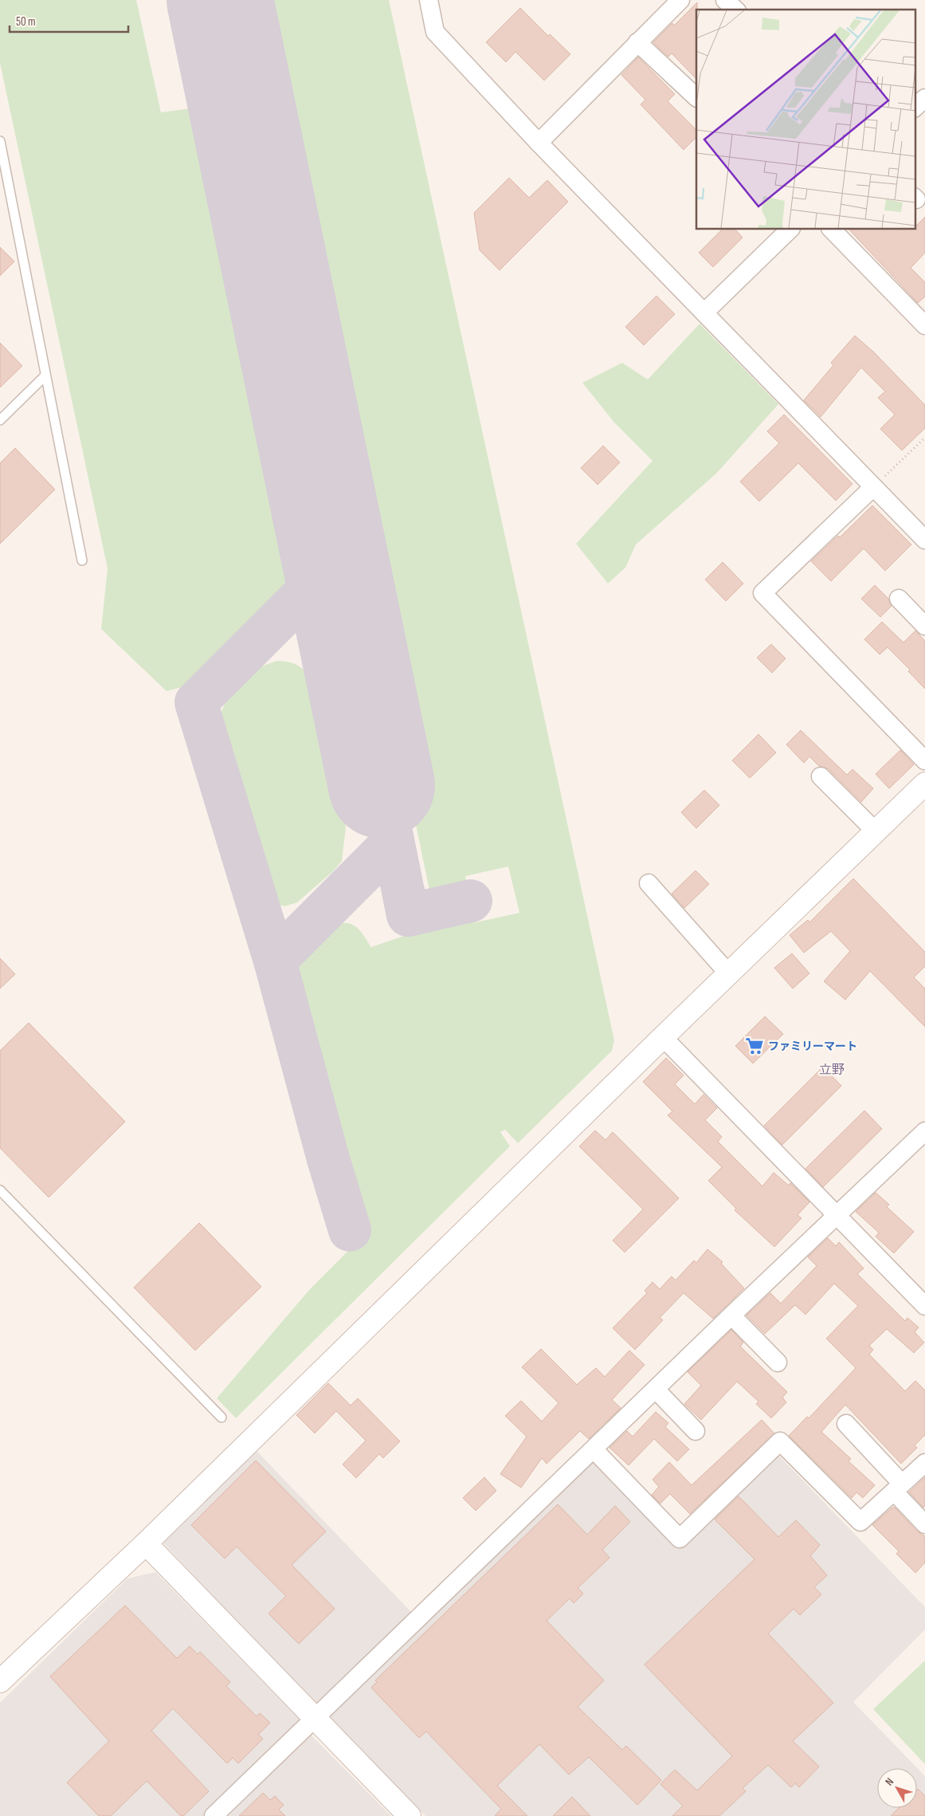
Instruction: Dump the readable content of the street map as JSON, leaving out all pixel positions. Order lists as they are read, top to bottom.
{
  "districts": ["立野"],
  "places": {
    "supermarket": ["ファミリーマート"]
  },
  "scale_bar": "50 m",
  "north": "top left"
}
